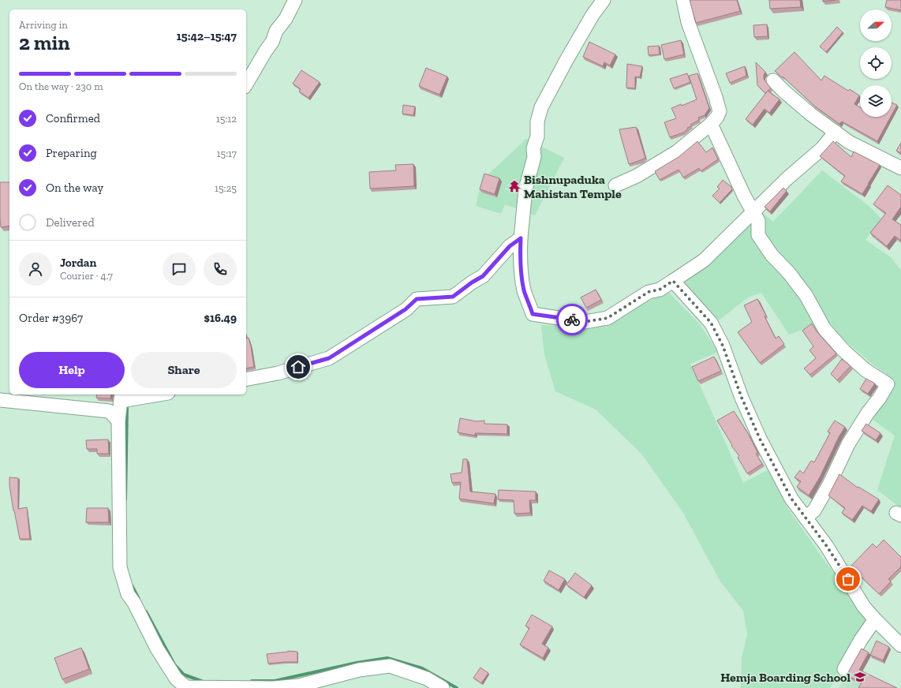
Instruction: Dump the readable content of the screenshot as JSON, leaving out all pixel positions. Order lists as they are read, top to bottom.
{
  "places": {
    "temple": ["Bishnupaduka Mahistan Temple"],
    "school or university": ["Hemja Boarding School"]
  },
  "north": "right",
  "page": {
    "heading": ["2 min", "Arriving in", "15:42–15:47"],
    "panel": [
      "Jordan",
      "Courier · 4.7",
      "Order #3967",
      "$16.49"
    ],
    "bar": "On the way · 230 m",
    "list": [
      ["Confirmed", "15:12"],
      ["Preparing", "15:17"],
      ["On the way", "15:25"],
      "Delivered"
    ],
    "buttons": ["Help", "Share"]
  }
}
